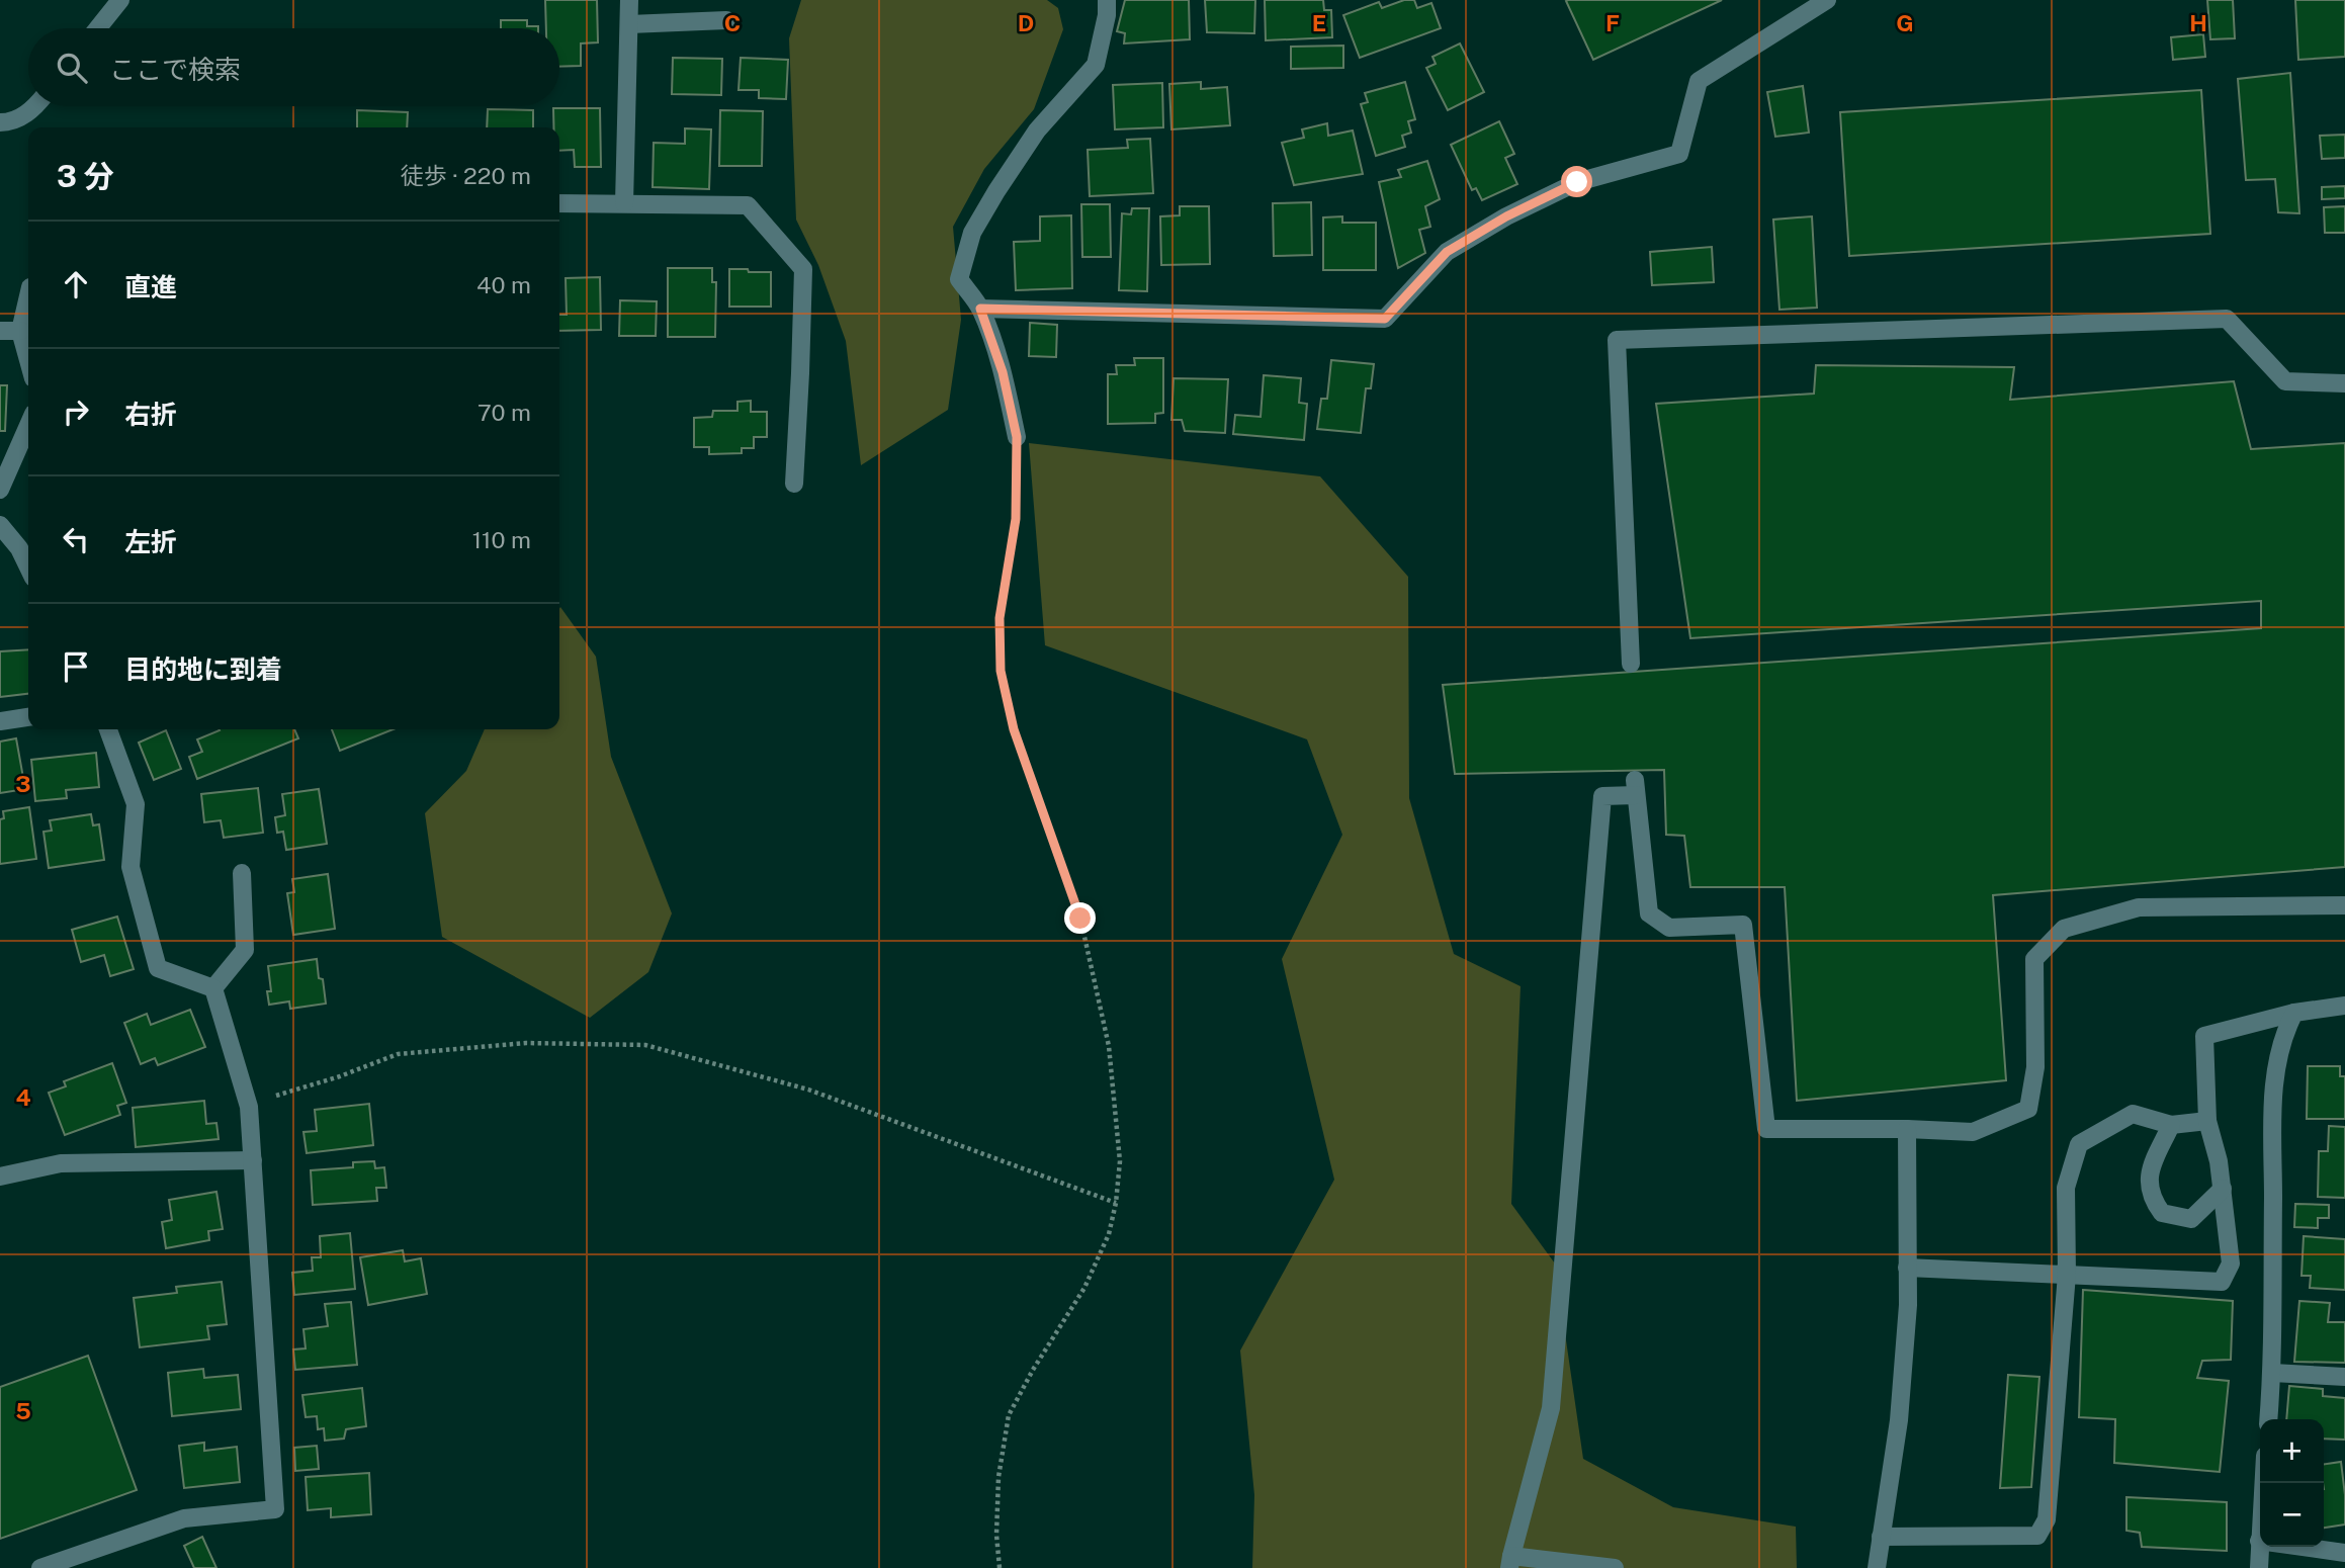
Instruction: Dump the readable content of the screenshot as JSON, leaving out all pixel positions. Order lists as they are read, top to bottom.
{
  "page": {
    "search": "ここで検索",
    "heading": ["3 分", "徒歩 · 220 m"],
    "list": [
      ["直進", "40 m"],
      ["右折", "70 m"],
      ["左折", "110 m"],
      "目的地に到着"
    ],
    "map_buttons": ["+", "−"]
  },
  "grid": {
    "columns": [
      "C",
      "D",
      "E",
      "F",
      "G",
      "H"
    ],
    "rows": ["3", "4", "5"]
  }
}
